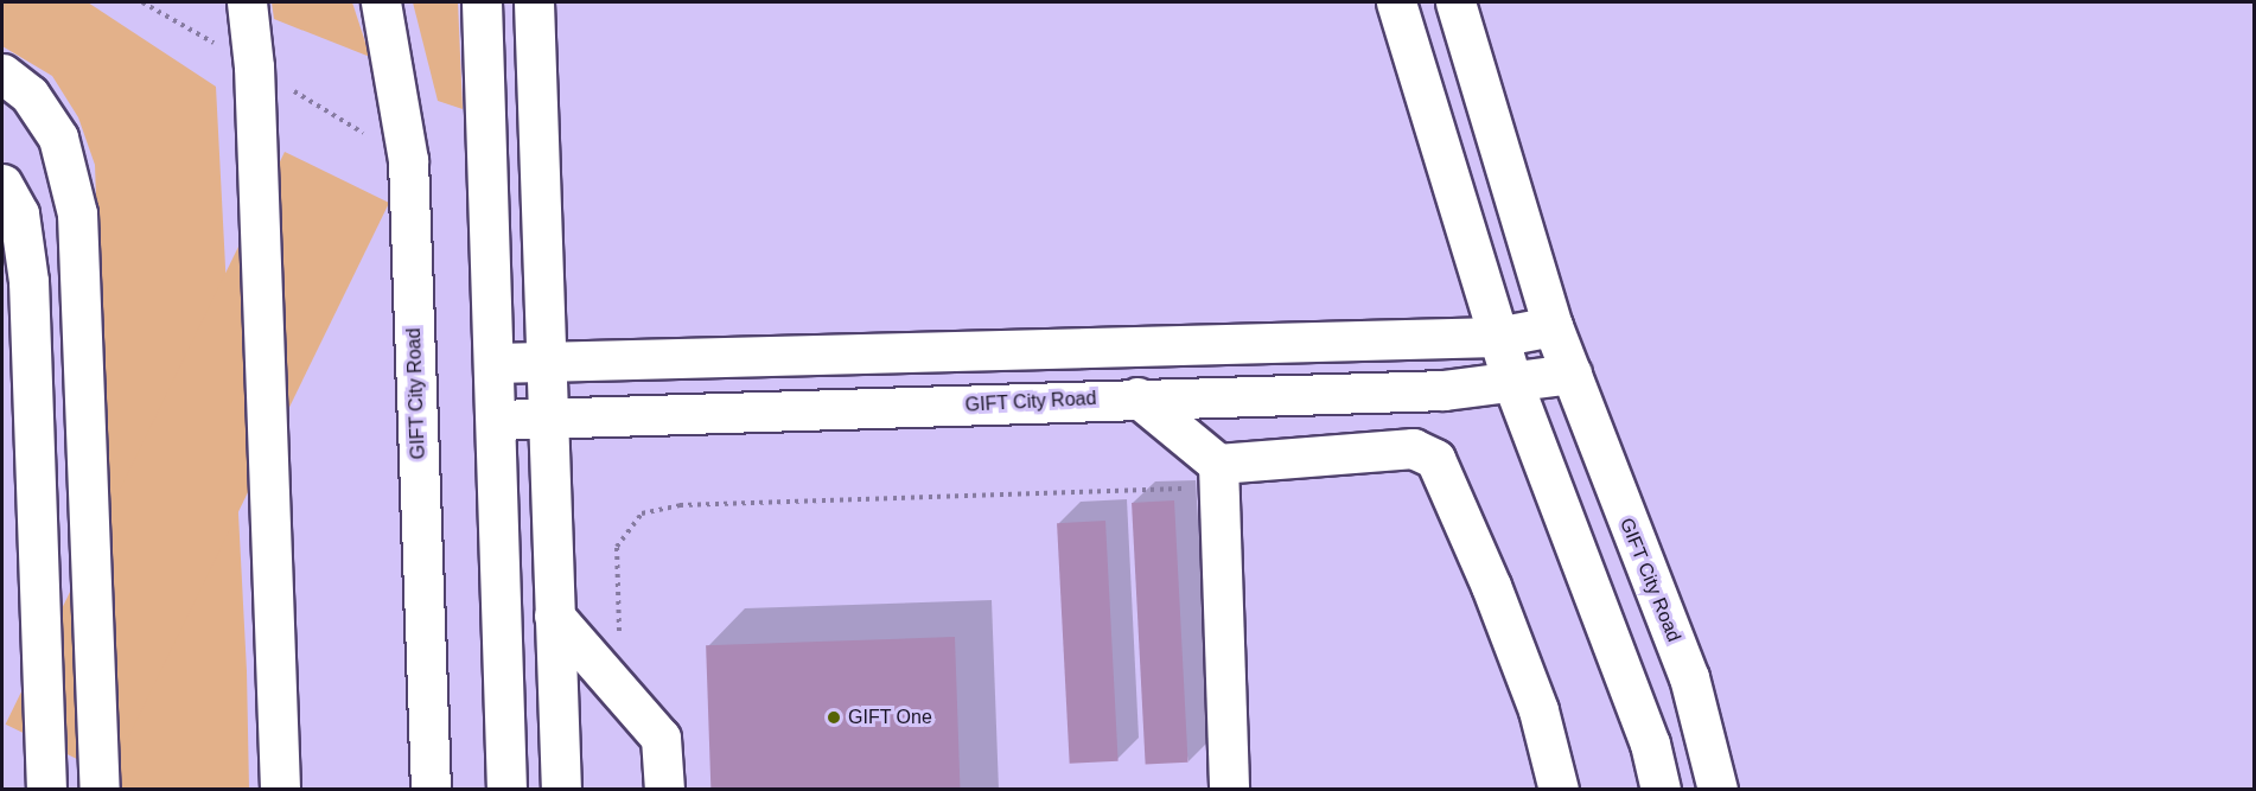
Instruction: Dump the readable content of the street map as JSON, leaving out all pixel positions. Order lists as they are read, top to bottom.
{
  "streets": {
    "street": ["GIFT City Road"]
  },
  "places": ["GIFT One"]
}
